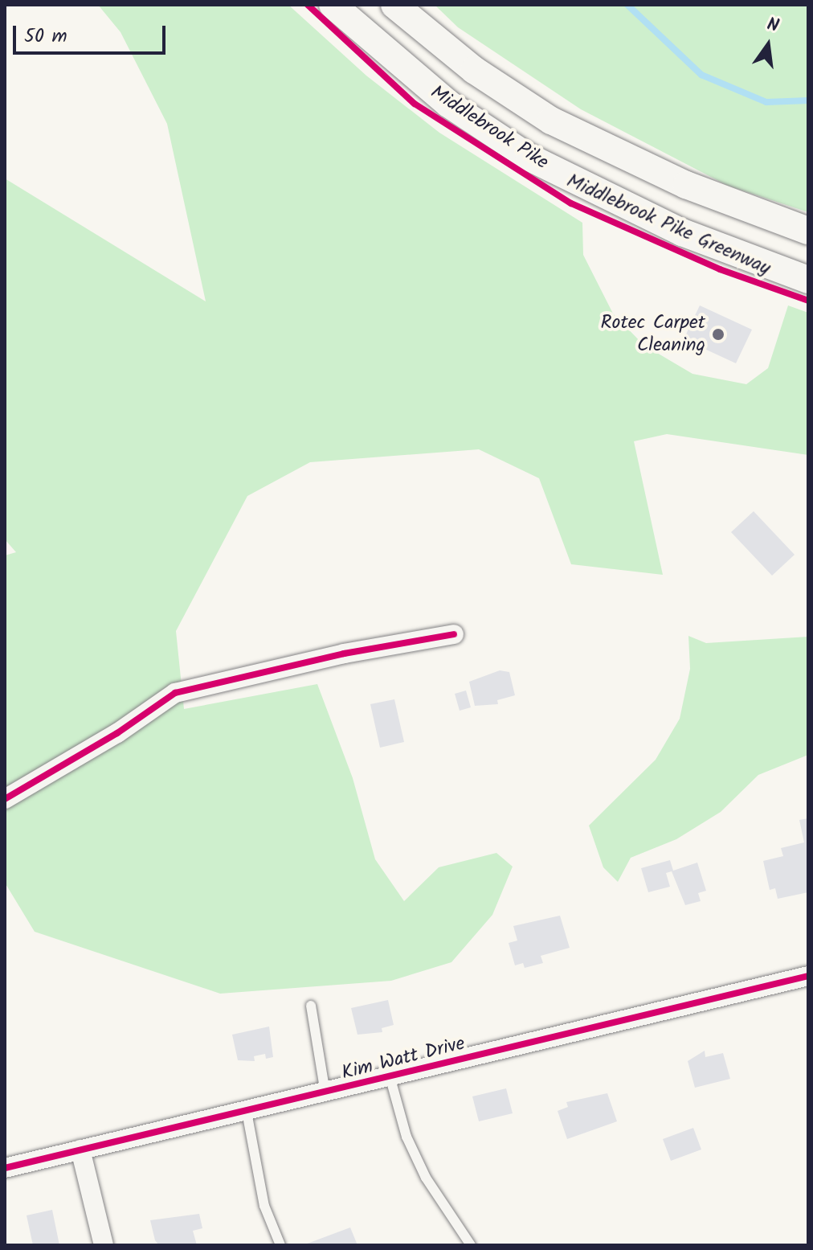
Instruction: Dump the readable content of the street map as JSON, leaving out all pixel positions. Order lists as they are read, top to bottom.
{
  "streets": {
    "main road": ["Middlebrook Pike"],
    "street": ["Kim Watt Drive"],
    "cycle path": ["Middlebrook Pike Greenway"]
  },
  "places": ["Rotec Carpet Cleaning"],
  "scale_bar": "50 m",
  "north": "top"
}
